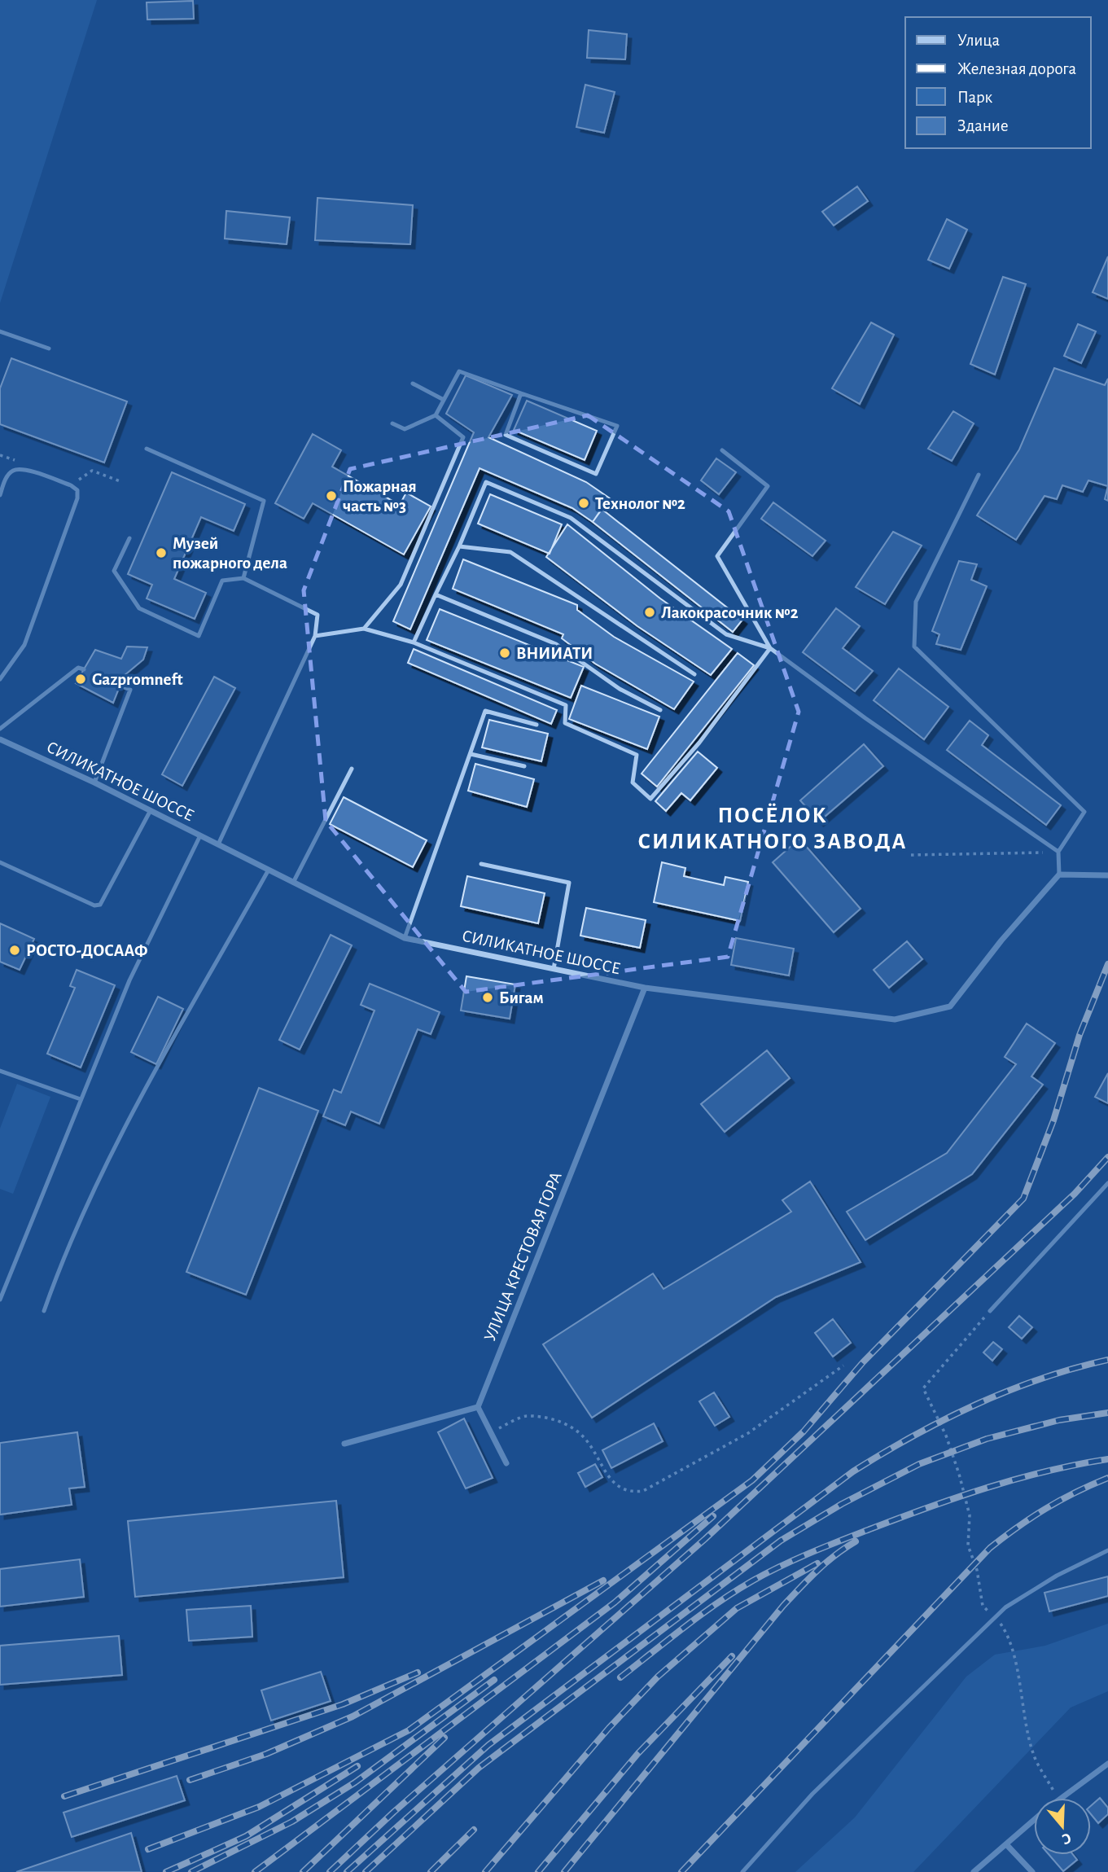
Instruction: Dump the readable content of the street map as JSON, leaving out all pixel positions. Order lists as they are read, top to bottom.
{
  "streets": {
    "street": ["СИЛИКАТНОЕ ШОССЕ", "УЛИЦА КРЕСТОВАЯ ГОРА"]
  },
  "crossings": [
    ["СИЛИКАТНОЕ ШОССЕ", "УЛИЦА КРЕСТОВАЯ ГОРА"]
  ],
  "districts": ["ПОСЁЛОК СИЛИКАТНОГО ЗАВОДА"],
  "places": [
    "Пожарная часть №3",
    "Технолог №2",
    "Музей пожарного дела",
    "Лакокрасочник №2",
    "ВНИИАТИ",
    "Gazpromneft",
    "РОСТО-ДОСААФ",
    "Бигам"
  ],
  "legend": [
    "Улица",
    "Железная дорога",
    "Парк",
    "Здание"
  ],
  "north": "bottom"
}
